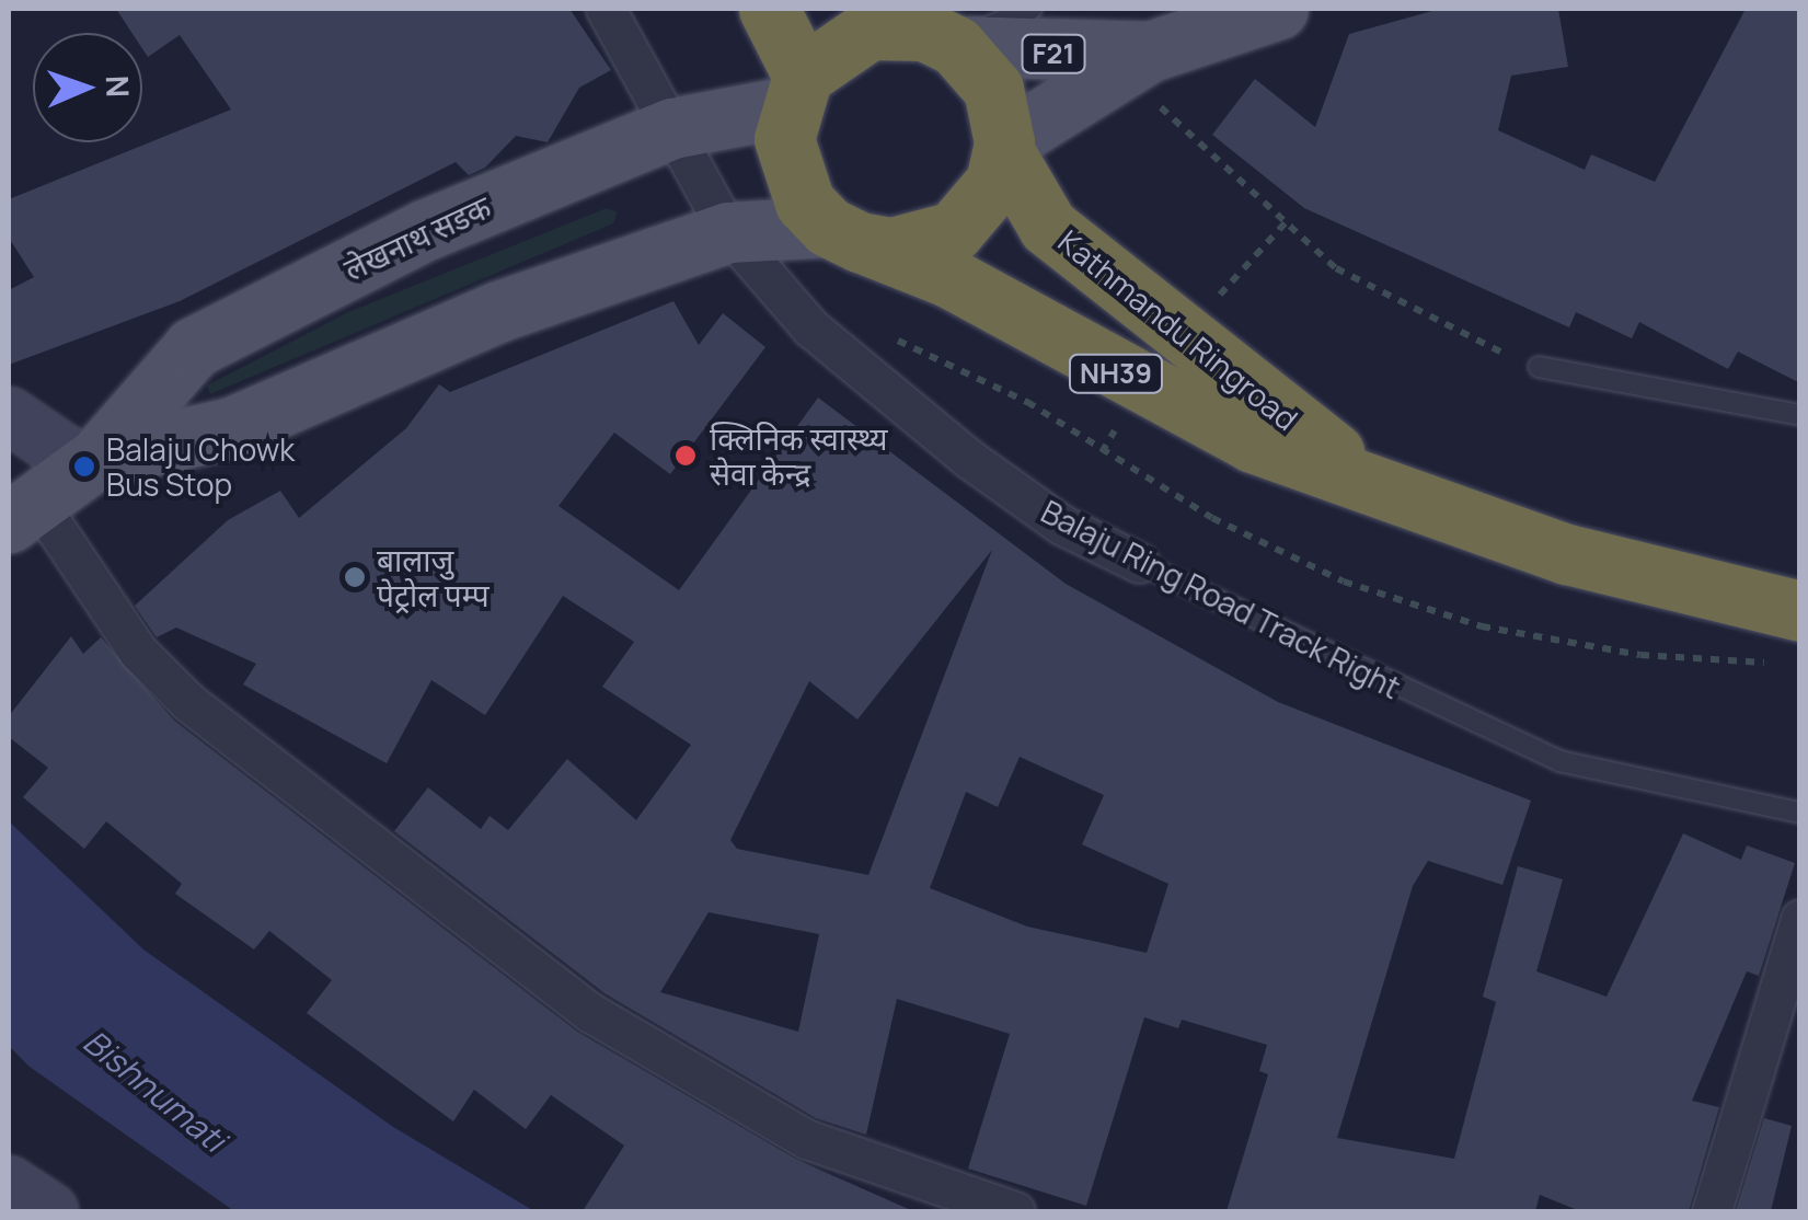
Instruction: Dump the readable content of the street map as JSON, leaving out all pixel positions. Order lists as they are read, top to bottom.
{
  "streets": {
    "highway": ["Kathmandu Ringroad", "NH39"],
    "main road": ["F21", "लेखनाथ सडक"],
    "street": ["Balaju Ring Road Track Right"]
  },
  "crossings": [
    ["F21", "लेखनाथ सडक"],
    ["F21", "Kathmandu Ringroad"],
    ["लेखनाथ सडक", "Kathmandu Ringroad"],
    ["लेखनाथ सडक", "Balaju Ring Road Track Right"]
  ],
  "water": ["Bishnumati"],
  "places": ["क्लिनिक स्वास्थ्य सेवा केन्द्र", "Balaju Chowk Bus Stop", "बालाजु पेट्रोल पम्प"],
  "north": "right"
}
